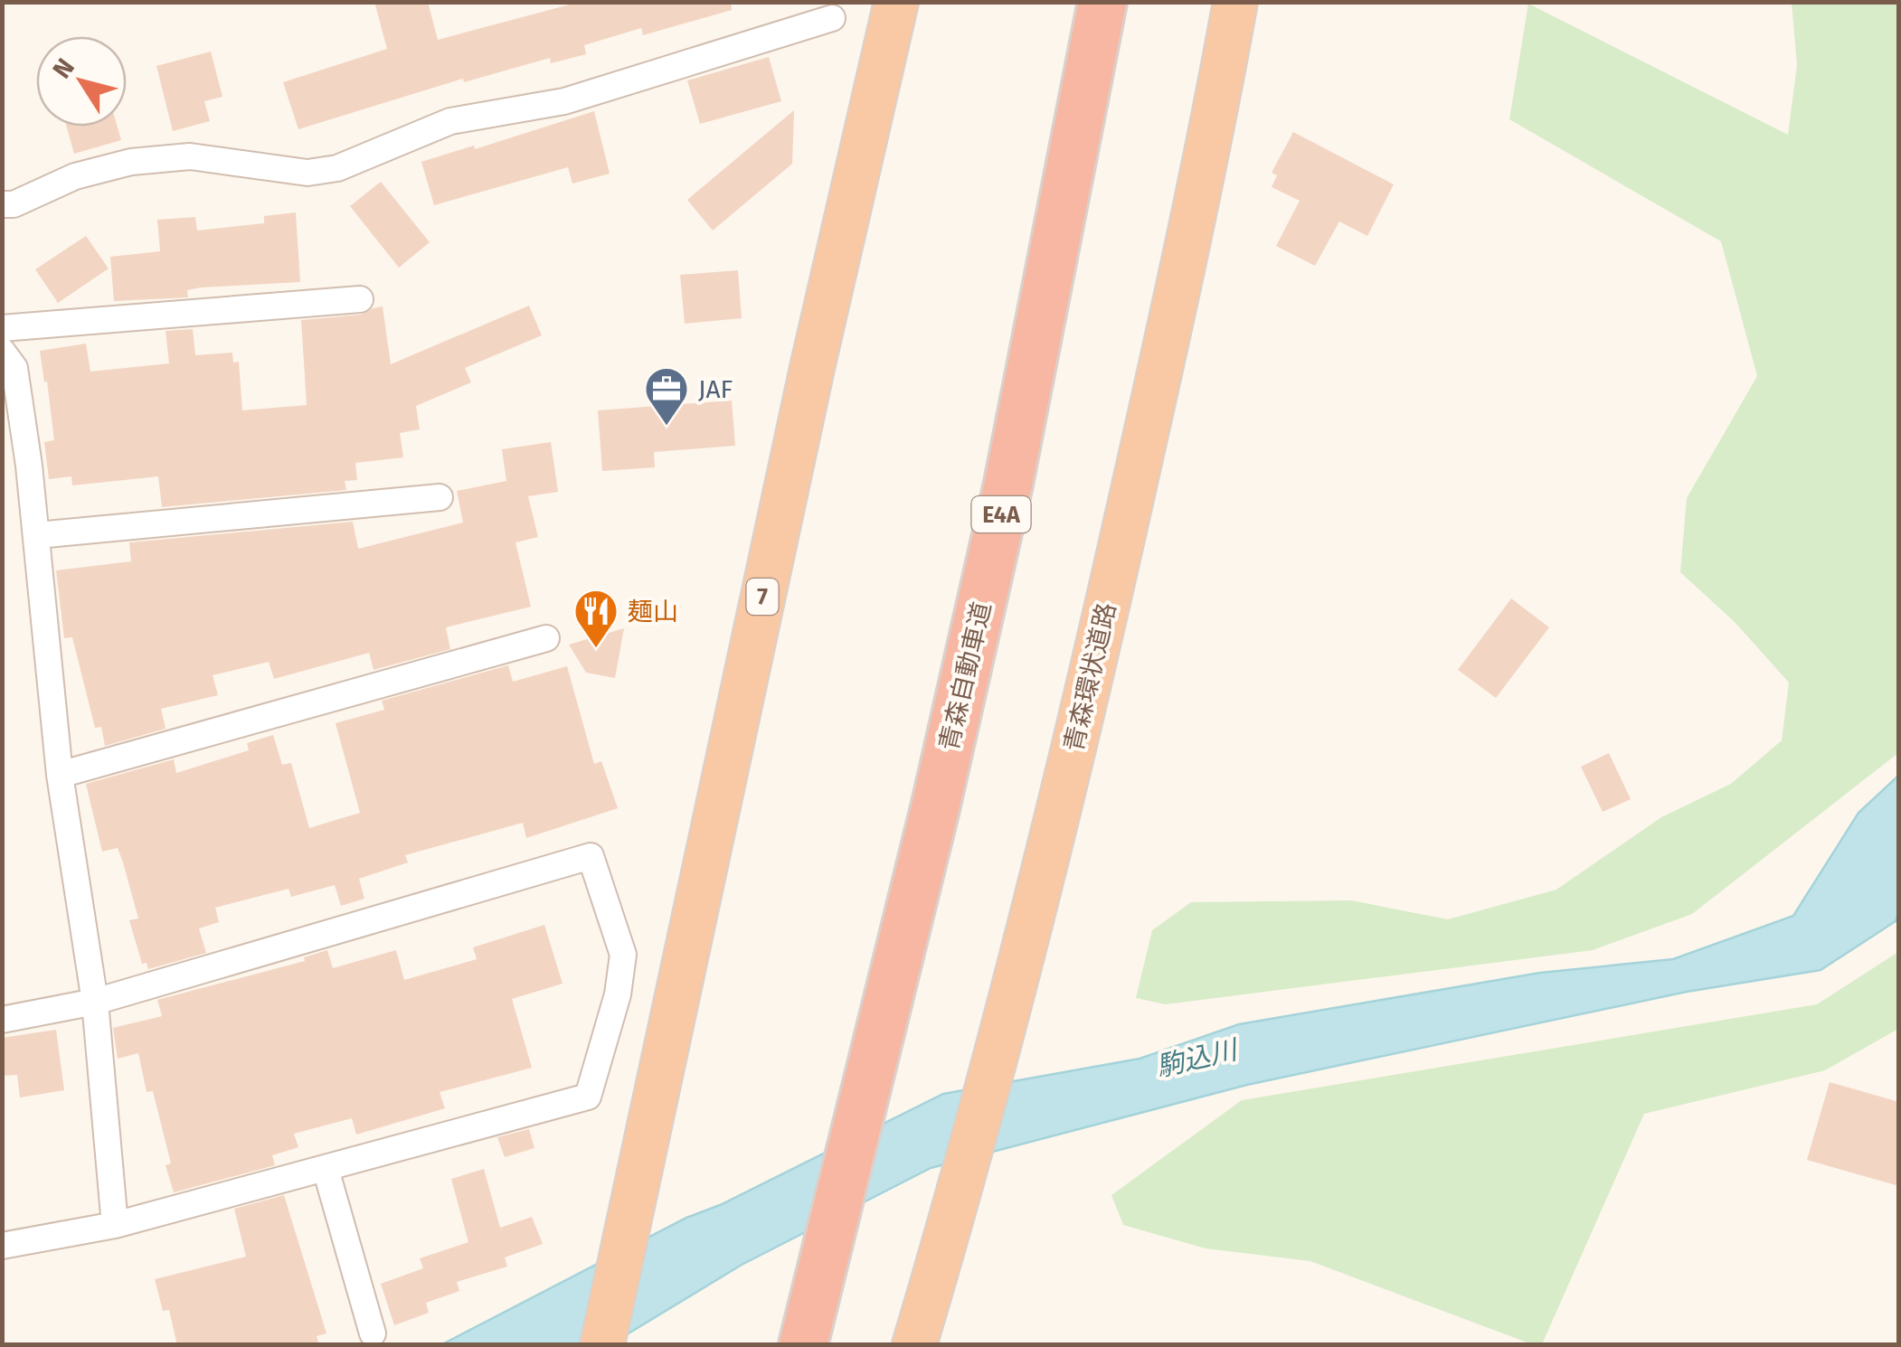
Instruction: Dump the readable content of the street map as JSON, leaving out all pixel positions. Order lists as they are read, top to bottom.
{
  "streets": {
    "highway": [
      "E4A",
      "7",
      "青森自動車道",
      "青森環状道路"
    ]
  },
  "water": ["駒込川"],
  "places": {
    "office": ["JAF"],
    "restaurant": ["麺山"]
  },
  "north": "top left"
}
